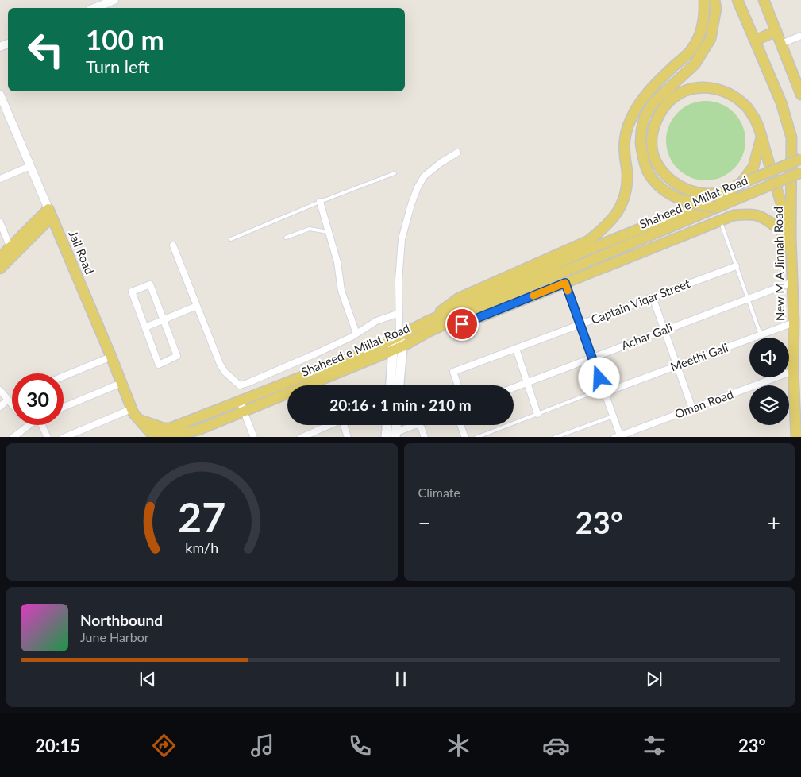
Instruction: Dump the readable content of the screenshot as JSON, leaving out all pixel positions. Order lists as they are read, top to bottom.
{
  "streets": {
    "main road": ["Shaheed e Millat Road", "Jail Road", "New M A Jinnah Road"],
    "street": [
      "Captain Viqar Street",
      "Achar Gali",
      "Meethi Gali",
      "Oman Road"
    ]
  },
  "crossings": [
    ["Shaheed e Millat Road", "Jail Road"],
    ["Shaheed e Millat Road", "New M A Jinnah Road"],
    ["New M A Jinnah Road", "Achar Gali"],
    ["New M A Jinnah Road", "Meethi Gali"],
    ["New M A Jinnah Road", "Oman Road"]
  ],
  "page": {
    "turn": ["100 m", "Turn left"],
    "limit": "30",
    "trip": "20:16 · 1 min · 210 m",
    "tile": "Climate",
    "heat": ["−", "23°", "+"],
    "song": ["Northbound", "June Harbor"],
    "tabs": ["20:15", "23°"],
    "gauge": ["27", "km/h"]
  }
}
